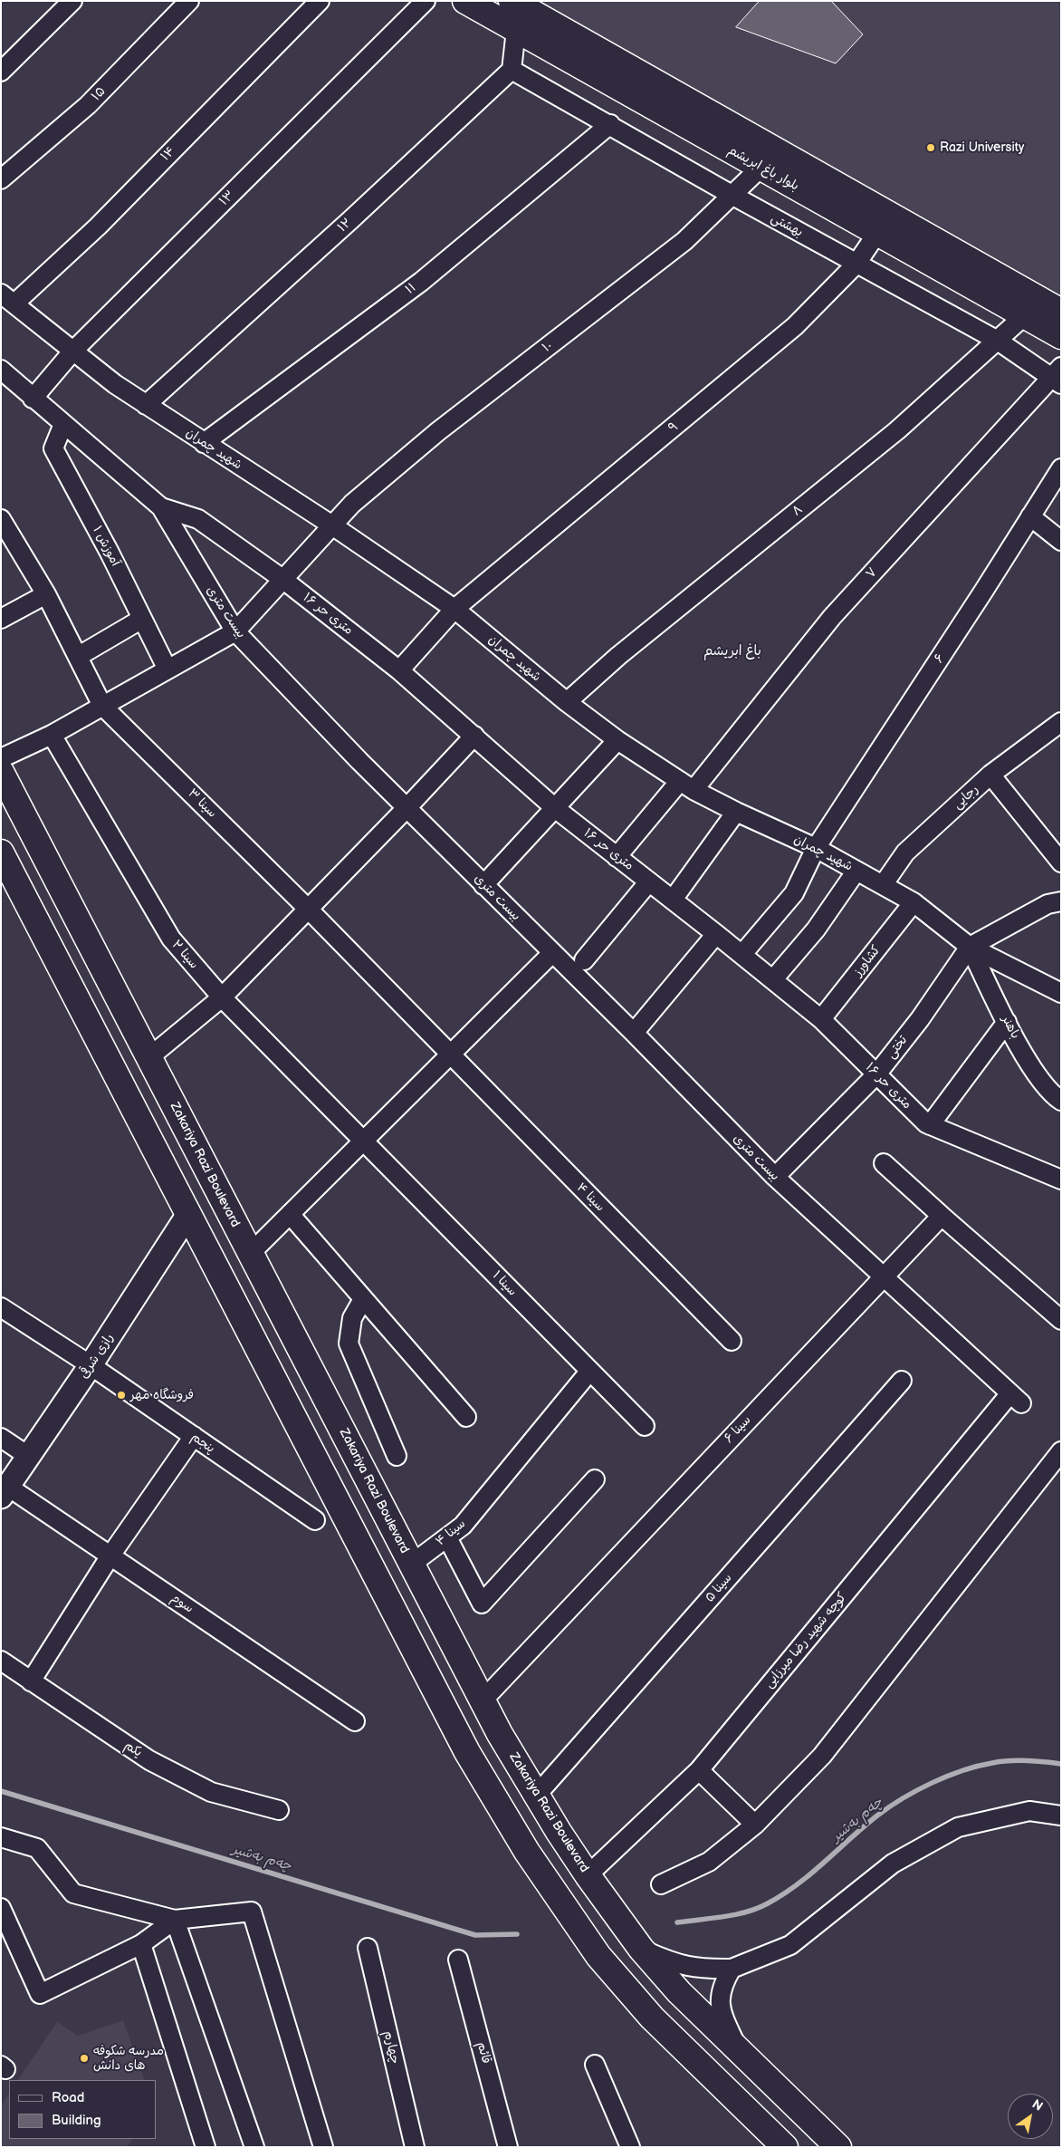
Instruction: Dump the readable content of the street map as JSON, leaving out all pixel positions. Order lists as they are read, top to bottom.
{
  "streets": {
    "main road": ["بلوار باغ ابریشم", "Zakariya Razi Boulevard"],
    "street": [
      "۱۵",
      "۱۴",
      "۱۳",
      "۱۲",
      "بهشتی",
      "۱۱",
      "۱۰",
      "۹",
      "شهید چمران",
      "۸",
      "آموزش ۱",
      "۷",
      "بیست متری",
      "۱۶ متری حر",
      "۶",
      "رجایی",
      "سینا ۳",
      "سینا ۲",
      "کشاورز",
      "باهنر",
      "تختی",
      "سینا ۴",
      "۱ سینا",
      "رازی شرقی",
      "سینا ۶",
      "پنجم",
      "سینا ۵",
      "سوم",
      "کوچه شهید رضا میرزایی",
      "یکم",
      "چهارم",
      "قائم"
    ]
  },
  "crossings": [
    ["۱۴", "شهید چمران"],
    ["بلوار باغ ابریشم", "۱۰"],
    ["بلوار باغ ابریشم", "۹"],
    ["بلوار باغ ابریشم", "۸"],
    ["۱۳", "شهید چمران"],
    ["۱۳", "بیست متری"],
    ["۱۲", "بهشتی"],
    ["۱۲", "شهید چمران"],
    ["بهشتی", "۱۱"],
    ["بهشتی", "۱۰"],
    ["بهشتی", "۹"],
    ["بهشتی", "۸"],
    ["بهشتی", "۷"],
    ["۱۱", "شهید چمران"],
    ["۱۰", "شهید چمران"],
    ["۱۰", "آموزش ۱"],
    ["۱۰", "بیست متری"],
    ["۱۰", "۱۶ متری حر"],
    ["۱۰", "سینا ۳"],
    ["۱۰", "سینا ۲"],
    ["۹", "شهید چمران"],
    ["۹", "۱۶ متری حر"],
    ["شهید چمران", "۸"],
    ["شهید چمران", "۷"],
    ["شهید چمران", "۶"],
    ["شهید چمران", "رجایی"],
    ["شهید چمران", "کشاورز"],
    ["شهید چمران", "باهنر"],
    ["شهید چمران", "تختی"],
    ["آموزش ۱", "بیست متری"],
    ["۷", "۱۶ متری حر"],
    ["بیست متری", "۱۶ متری حر"],
    ["بیست متری", "تختی"],
    ["بیست متری", "سینا ۶"],
    ["بیست متری", "کوچه شهید رضا میرزایی"],
    ["۱۶ متری حر", "۶"],
    ["۱۶ متری حر", "کشاورز"],
    ["۱۶ متری حر", "تختی"],
    ["سینا ۳", "سینا ۴"],
    ["سینا ۲", "۱ سینا"],
    ["باهنر", "تختی"],
    ["Zakariya Razi Boulevard", "سینا ۴"],
    ["Zakariya Razi Boulevard", "سینا ۶"],
    ["Zakariya Razi Boulevard", "سینا ۵"],
    ["Zakariya Razi Boulevard", "کوچه شهید رضا میرزایی"],
    ["سینا ۴", "۱ سینا"],
    ["رازی شرقی", "پنجم"],
    ["رازی شرقی", "سوم"]
  ],
  "districts": ["باغ ابریشم"],
  "water": ["چەم بەشیر"],
  "places": ["Razi University", "فروشگاه مهر", "مدرسه شکوفه های دانش"],
  "legend": ["Road", "Building"],
  "north": "top right"
}
